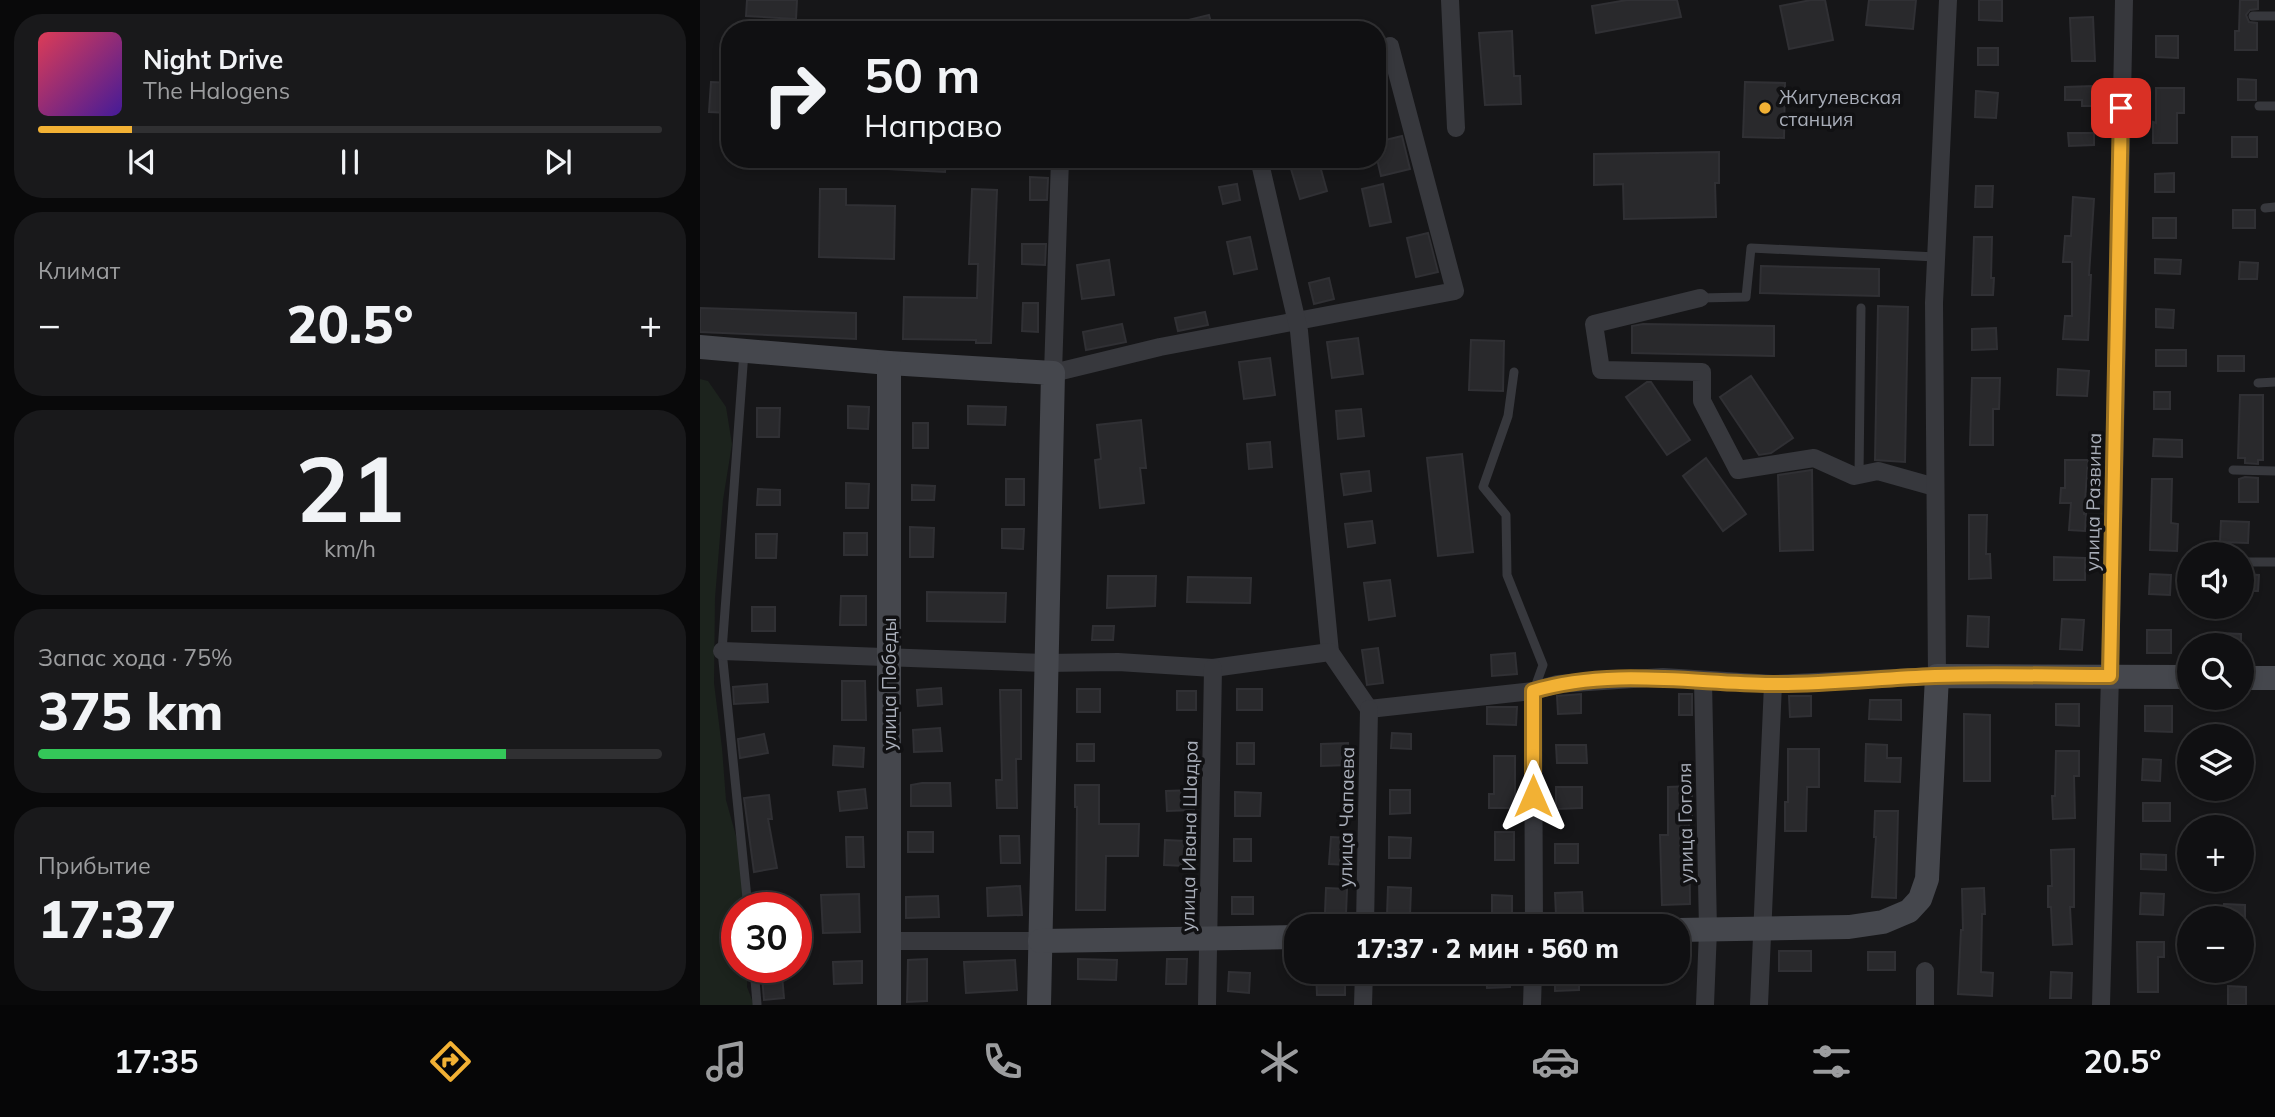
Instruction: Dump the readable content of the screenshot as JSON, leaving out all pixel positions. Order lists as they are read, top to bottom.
{
  "streets": {
    "street": [
      "улица Развина",
      "улица Победы",
      "улица Чапаева",
      "улица Гоголя",
      "улица Ивана Шадра"
    ]
  },
  "places": ["Жигулевская станция"],
  "page": {
    "turn": ["50 m", "Направо"],
    "song": ["Night Drive", "The Halogens"],
    "tile": [
      "Климат",
      ["21", "km/h"],
      ["Запас хода · 75%", "375 km"],
      ["Прибытие", "17:37"]
    ],
    "heat": ["−", "20.5°", "+"],
    "map_buttons": ["+", "−"],
    "limit": "30",
    "trip": "17:37 · 2 мин · 560 m",
    "tabs": ["17:35", "20.5°"]
  }
}
